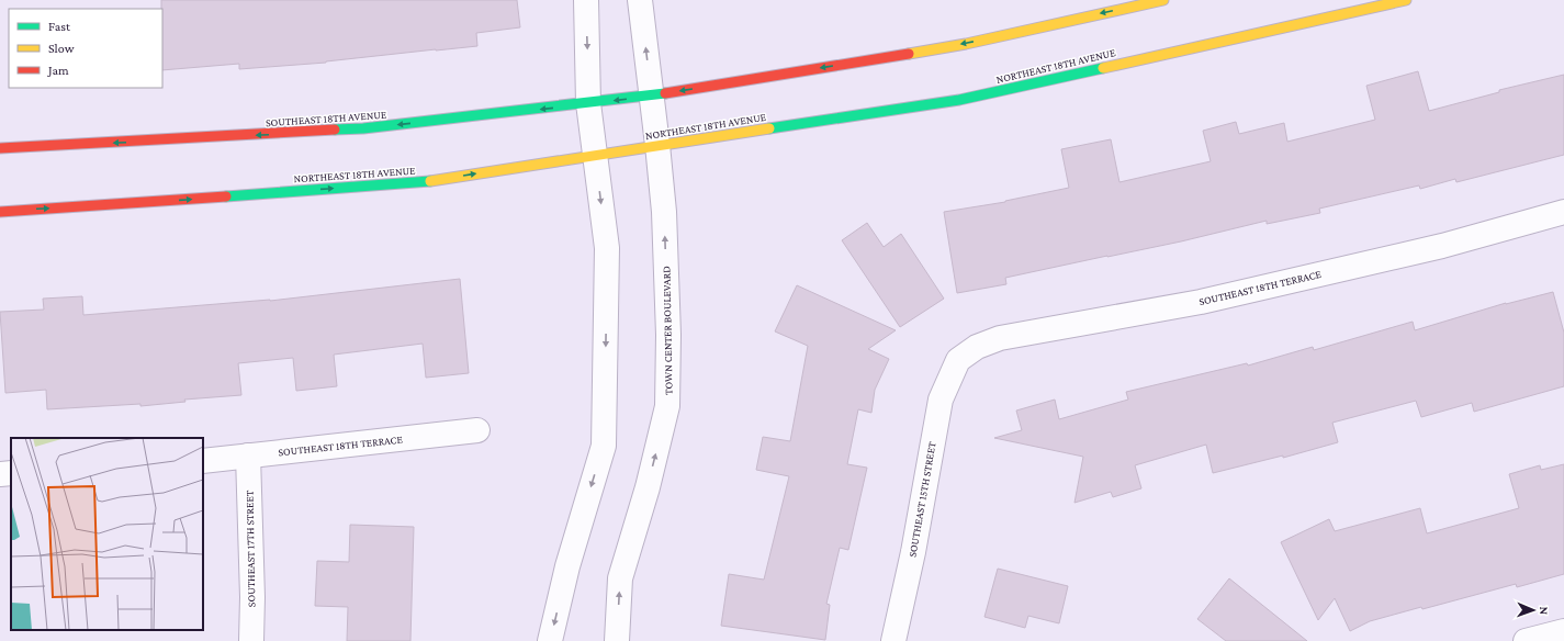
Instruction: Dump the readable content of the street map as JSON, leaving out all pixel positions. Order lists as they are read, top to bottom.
{
  "streets": {
    "street": [
      "NORTHEAST 18TH AVENUE",
      "SOUTHEAST 18TH AVENUE",
      "SOUTHEAST 18TH TERRACE",
      "TOWN CENTER BOULEVARD",
      "SOUTHEAST 15TH STREET",
      "SOUTHEAST 17TH STREET"
    ]
  },
  "crossings": [
    ["NORTHEAST 18TH AVENUE", "TOWN CENTER BOULEVARD"],
    ["SOUTHEAST 18TH AVENUE", "TOWN CENTER BOULEVARD"],
    ["SOUTHEAST 18TH TERRACE", "SOUTHEAST 15TH STREET"],
    ["SOUTHEAST 18TH TERRACE", "SOUTHEAST 17TH STREET"]
  ],
  "one_way": ["NORTHEAST 18TH AVENUE", "SOUTHEAST 18TH AVENUE"],
  "legend": ["Fast", "Slow", "Jam"],
  "north": "right"
}
